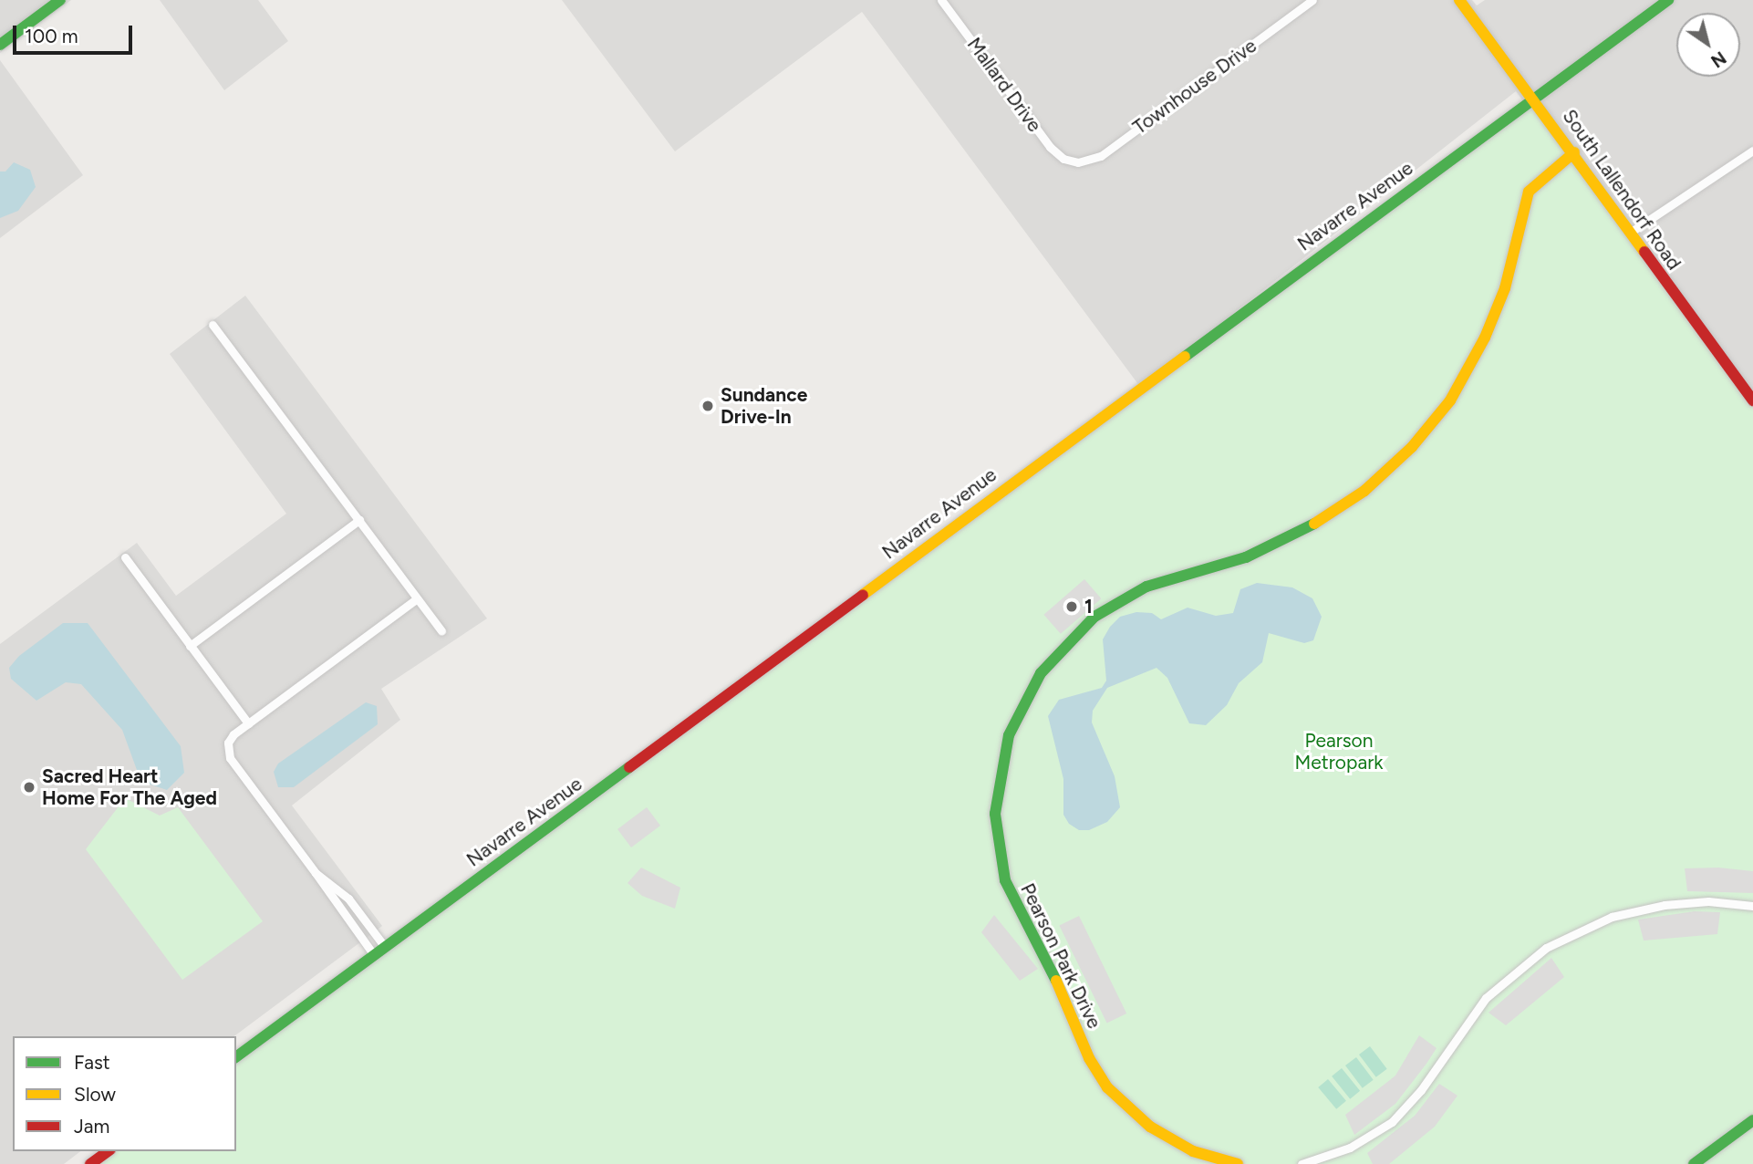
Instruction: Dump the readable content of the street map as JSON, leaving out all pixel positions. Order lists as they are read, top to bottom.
{
  "streets": {
    "main road": ["South Lallendorf Road", "Navarre Avenue", "Pearson Park Drive"],
    "street": ["Mallard Drive", "Townhouse Drive"]
  },
  "crossings": [
    ["Mallard Drive", "Townhouse Drive"],
    ["South Lallendorf Road", "Navarre Avenue"],
    ["South Lallendorf Road", "Pearson Park Drive"]
  ],
  "parks": ["Pearson Metropark"],
  "places": ["Sundance Drive-In", "1", "Sacred Heart Home For The Aged"],
  "legend": ["Fast", "Slow", "Jam"],
  "scale_bar": "100 m",
  "north": "bottom right"
}
